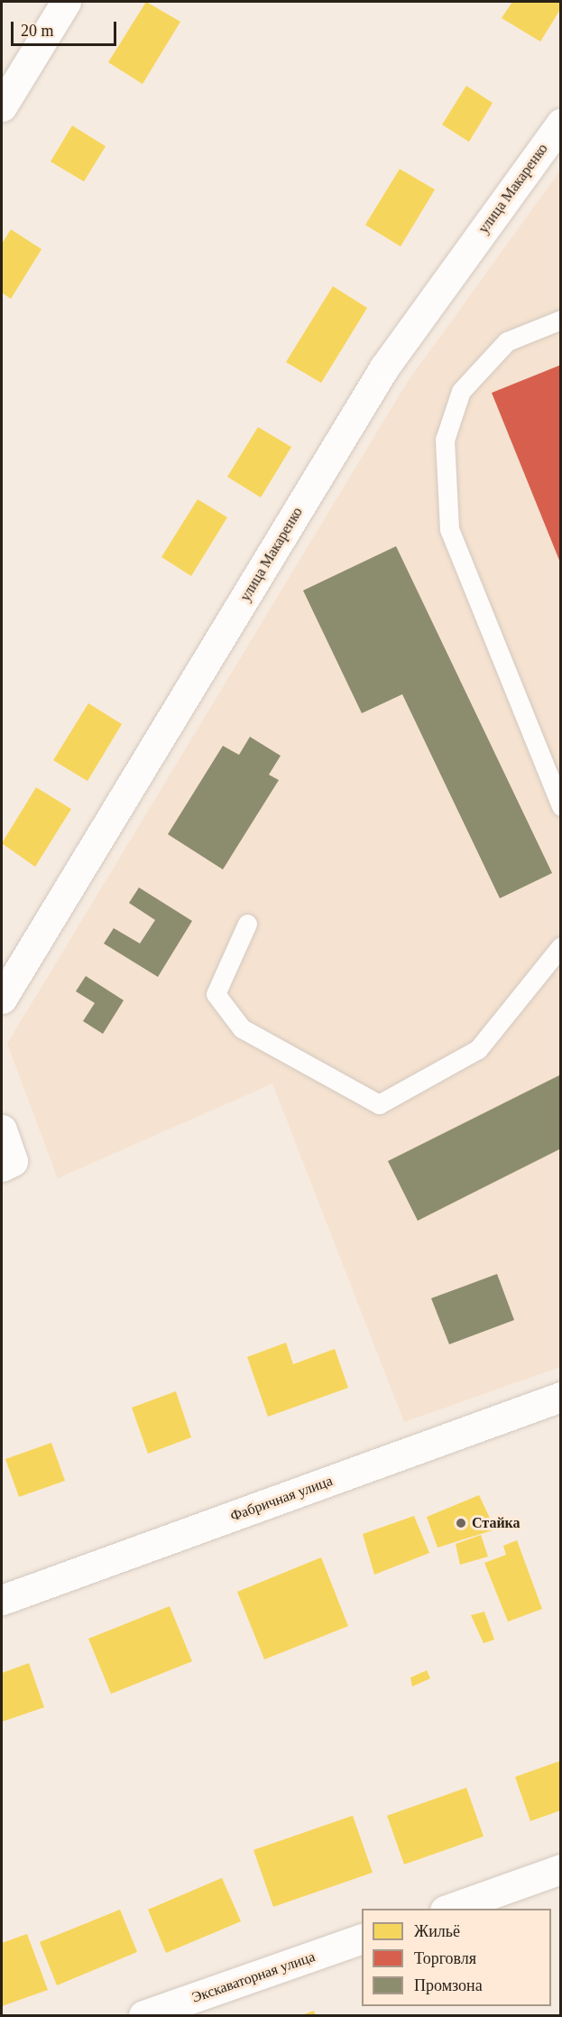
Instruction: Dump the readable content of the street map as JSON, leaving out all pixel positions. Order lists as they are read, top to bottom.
{
  "streets": {
    "street": ["улица Макаренко", "Фабричная улица", "Экскаваторная улица"]
  },
  "places": ["Стайка"],
  "legend": ["Жильё", "Торговля", "Промзона"],
  "scale_bar": "20 m"
}
